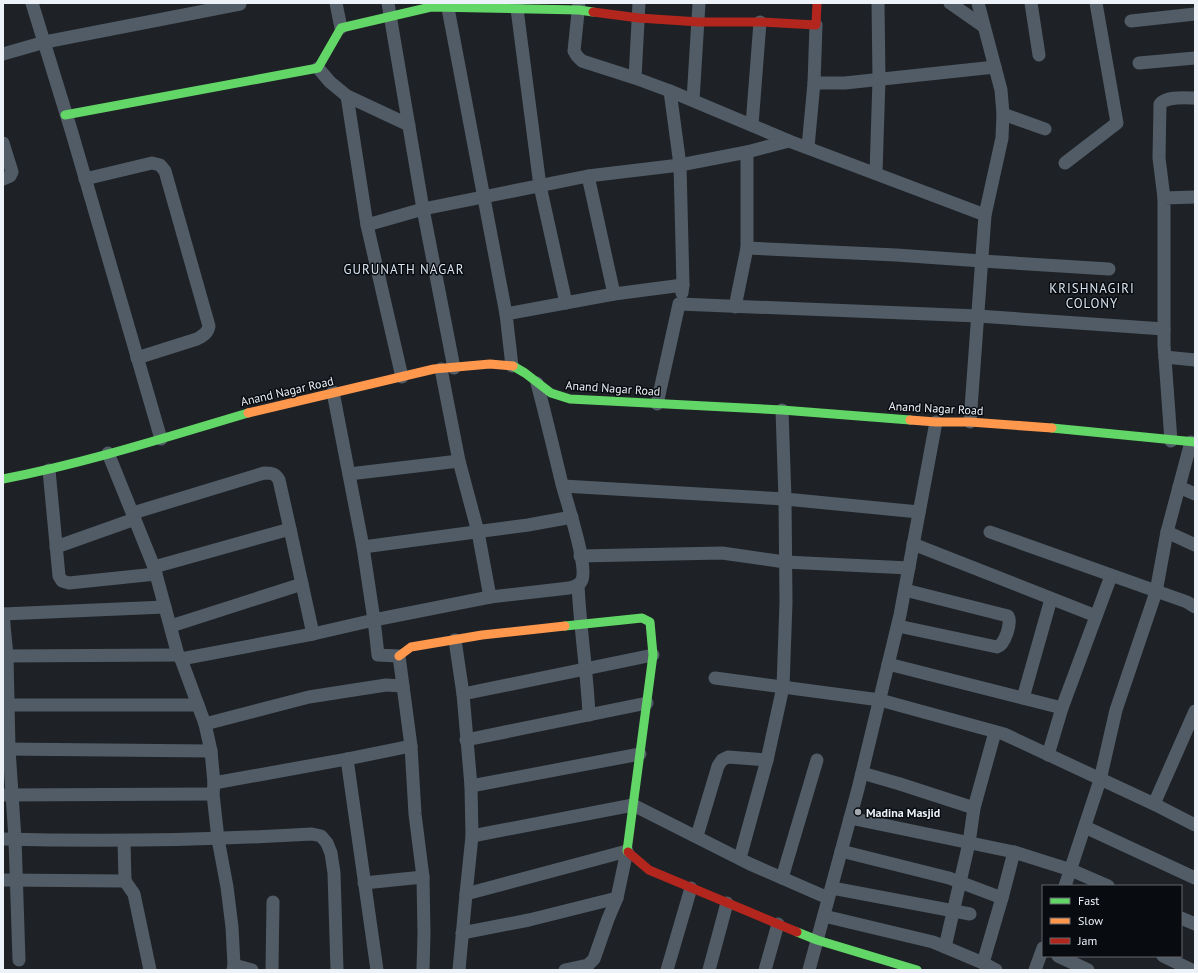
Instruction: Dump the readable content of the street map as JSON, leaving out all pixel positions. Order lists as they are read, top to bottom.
{
  "streets": {
    "street": ["Anand Nagar Road"]
  },
  "districts": ["GURUNATH NAGAR", "KRISHNAGIRI COLONY"],
  "places": ["Madina Masjid"],
  "legend": ["Fast", "Slow", "Jam"]
}
